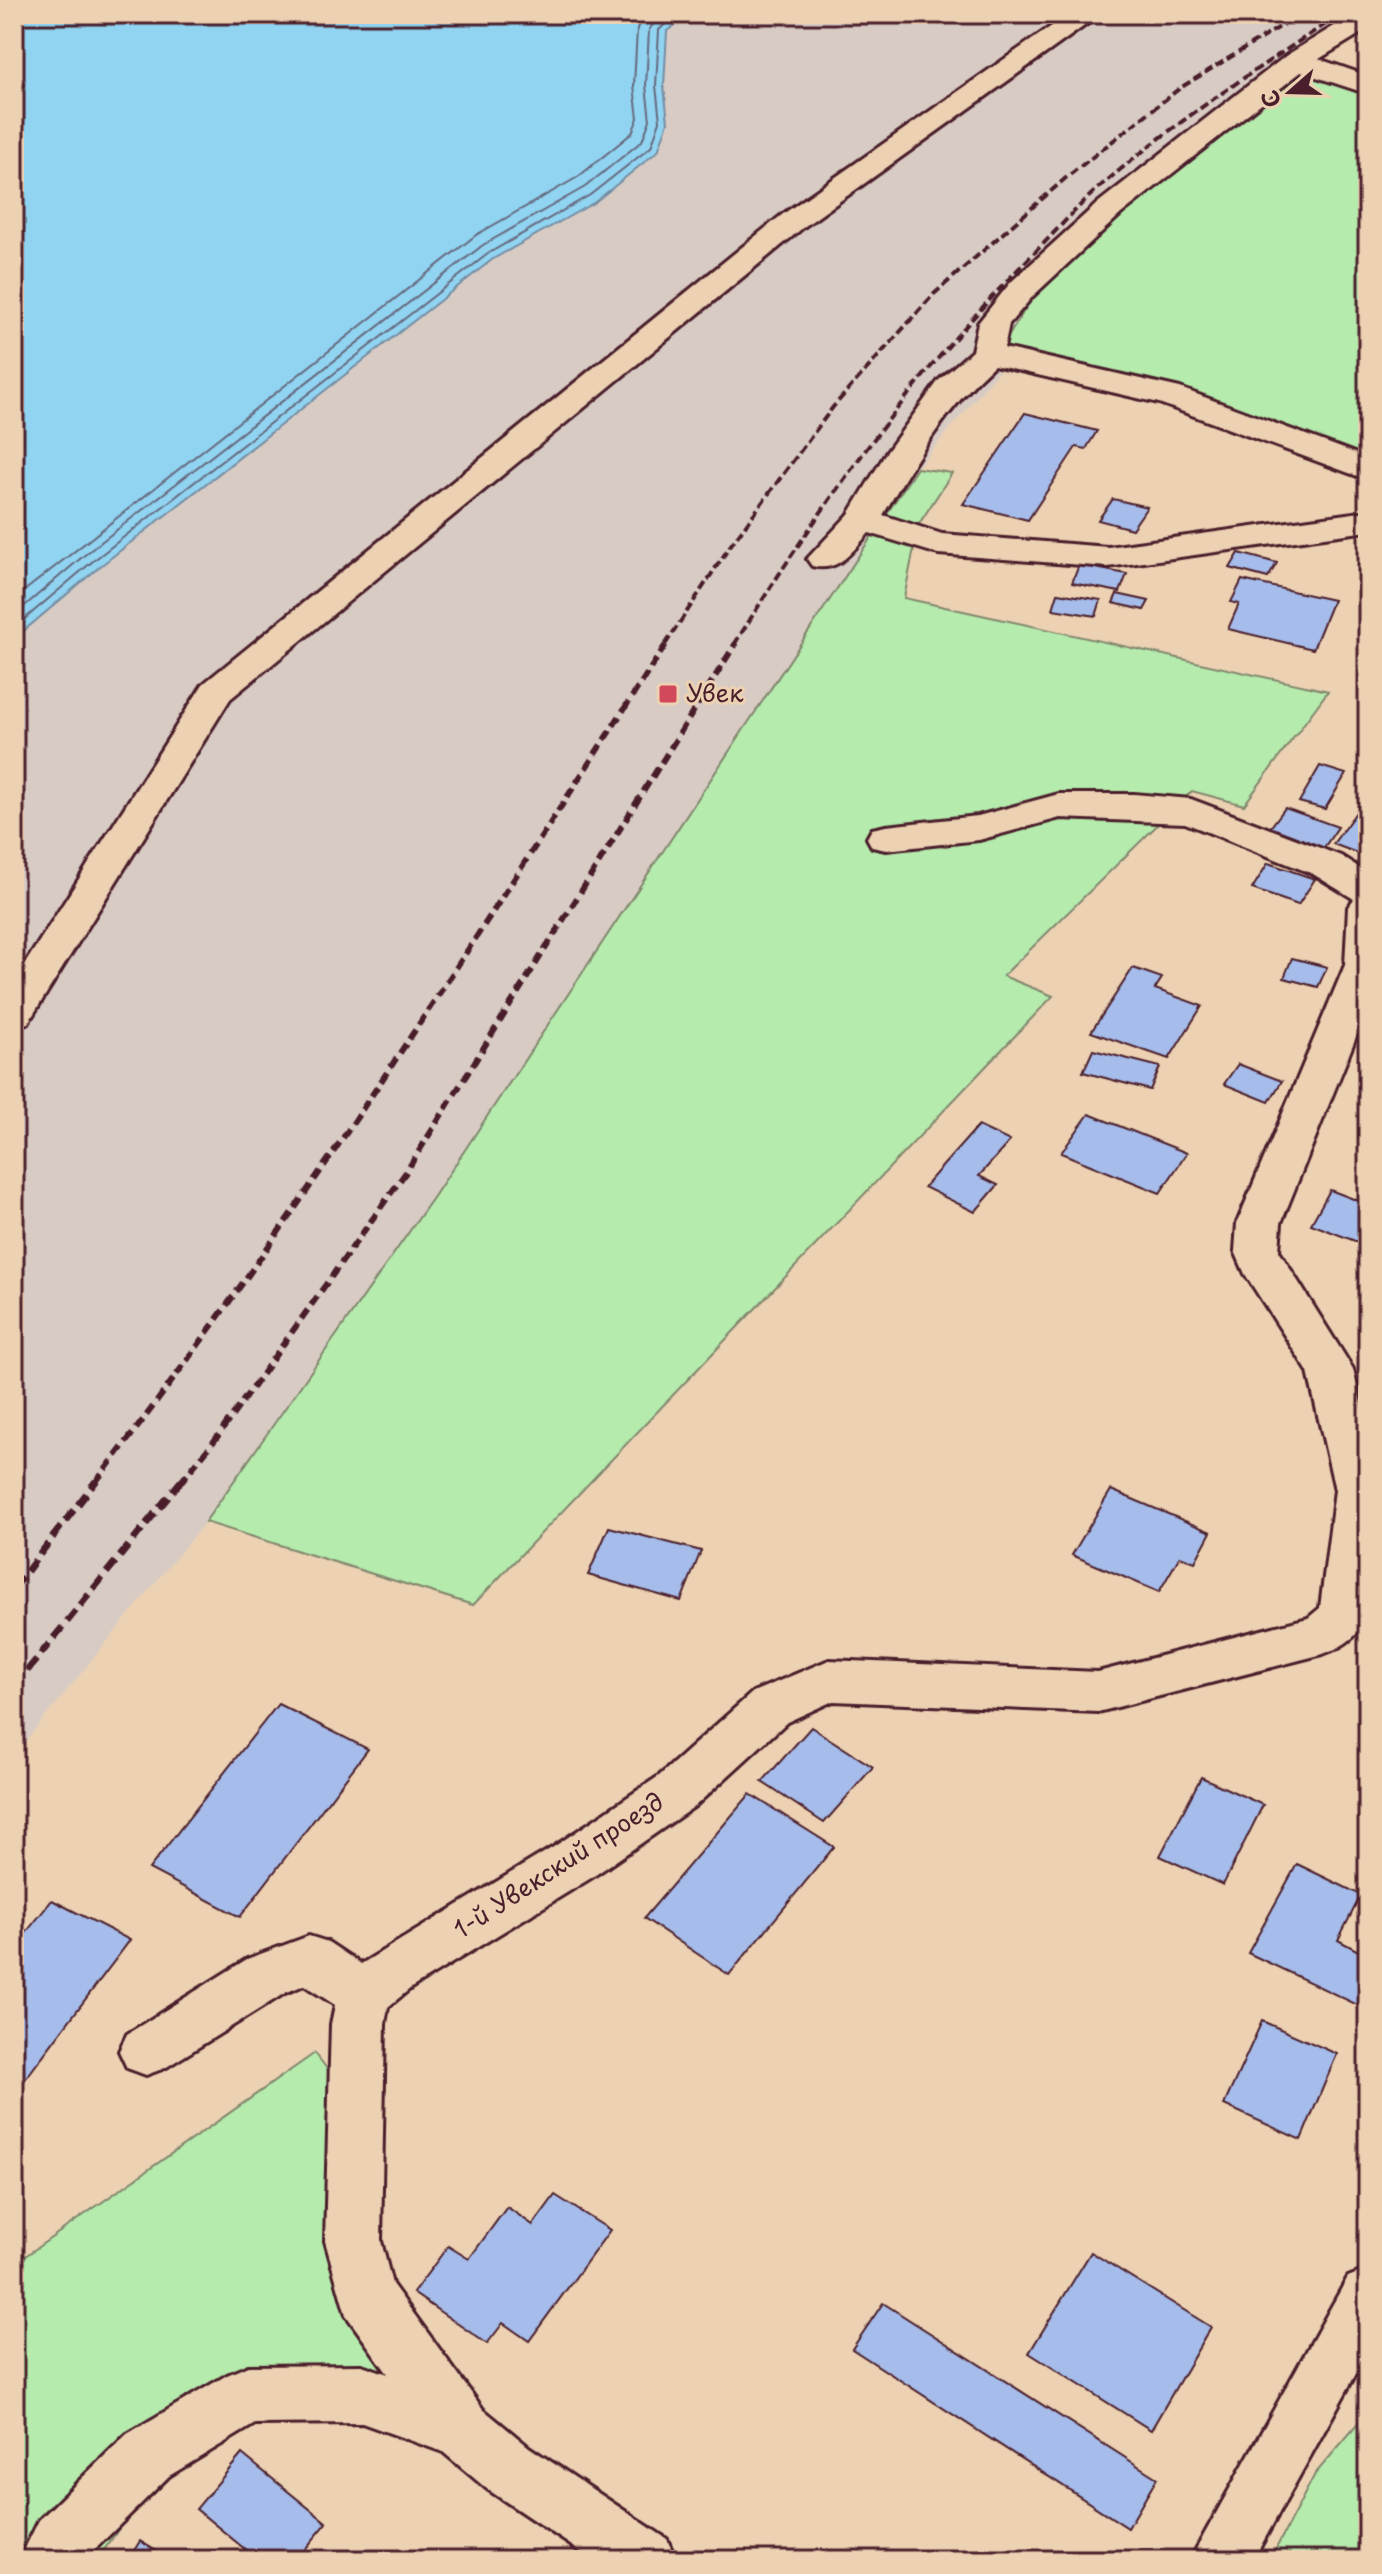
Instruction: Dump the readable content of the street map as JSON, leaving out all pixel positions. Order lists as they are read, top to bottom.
{
  "streets": {
    "street": ["1-й Увекский проезд"]
  },
  "places": {
    "transit": ["Увек"]
  },
  "north": "left"
}
